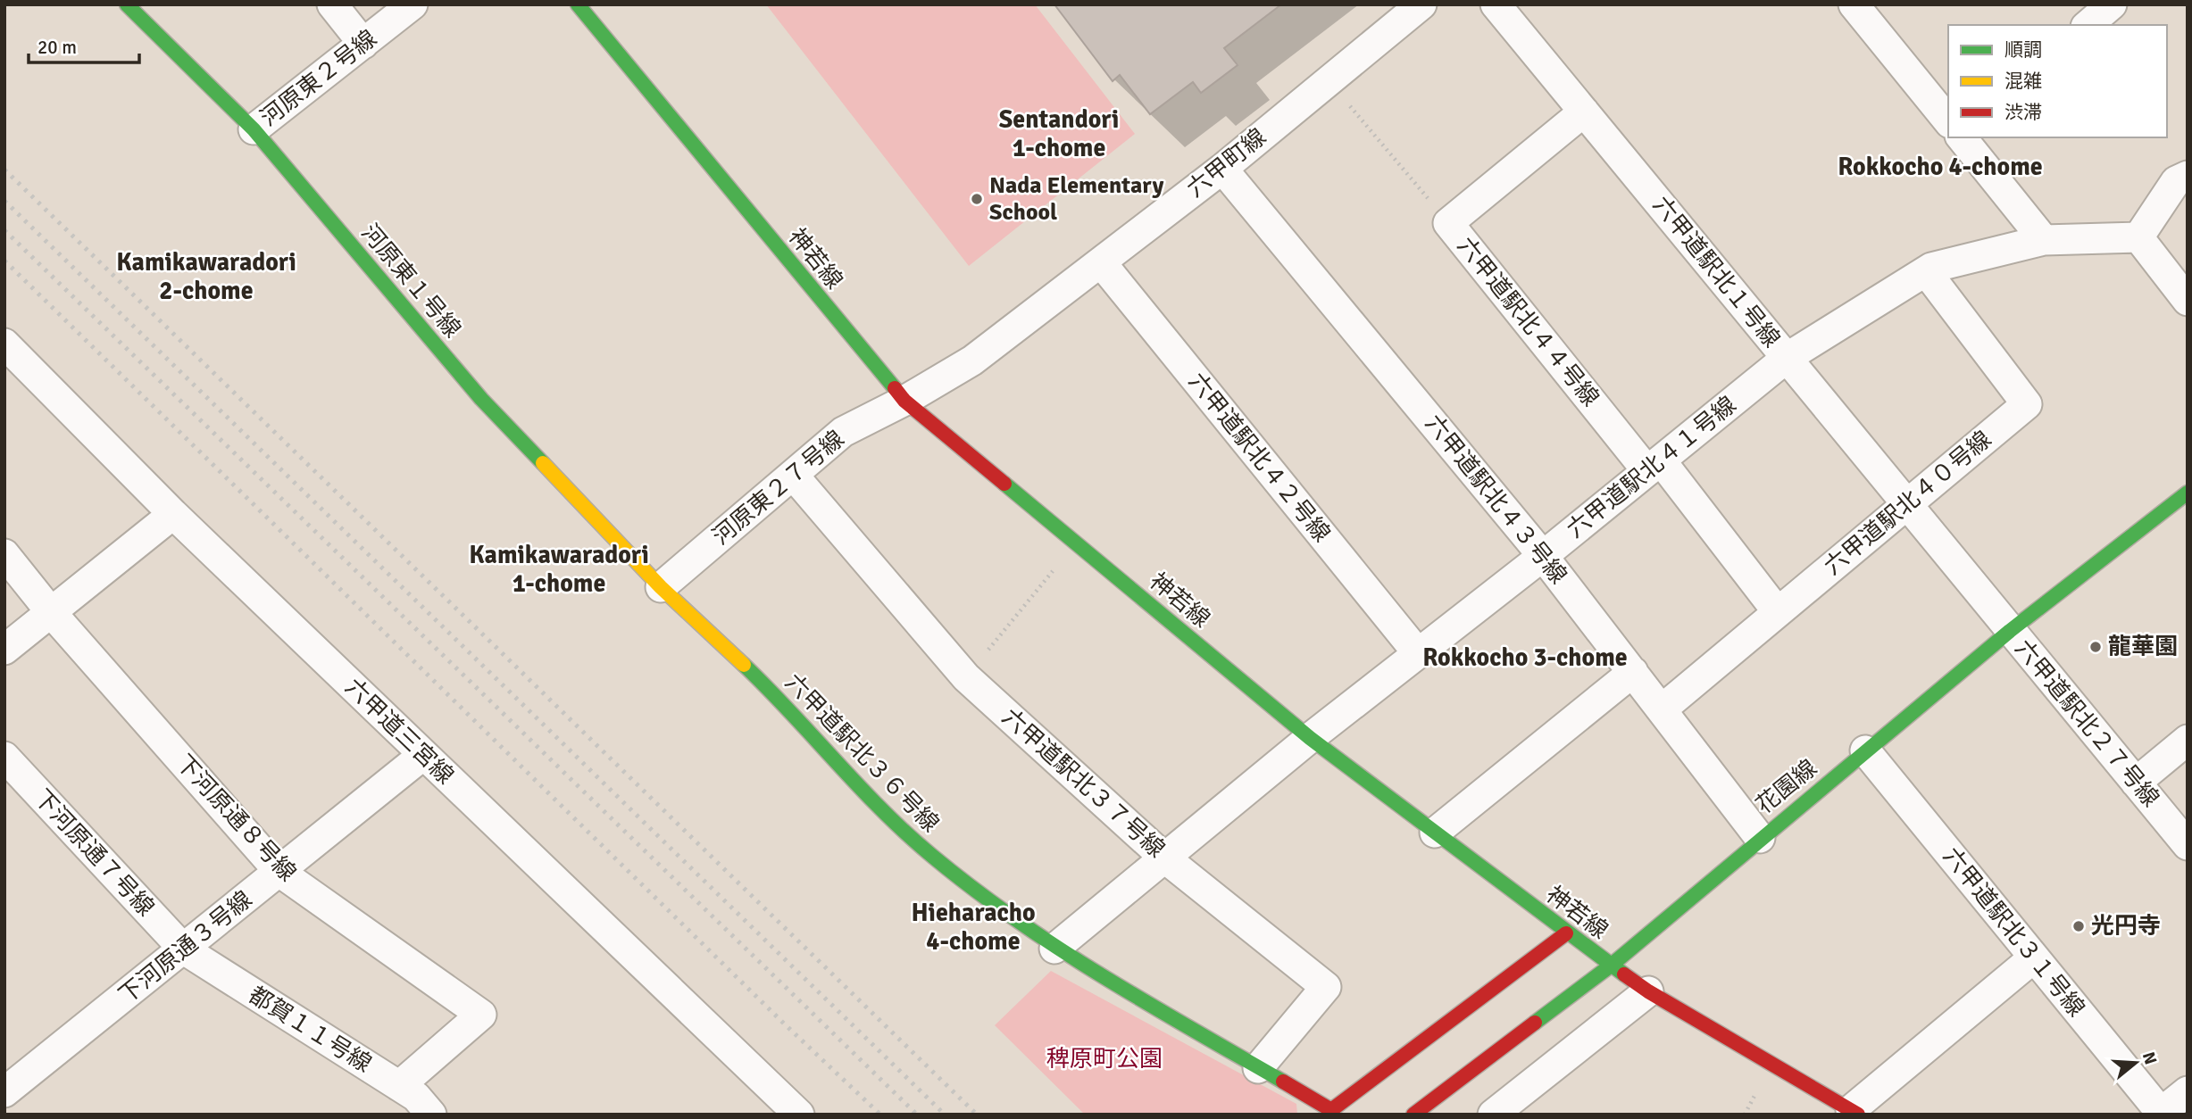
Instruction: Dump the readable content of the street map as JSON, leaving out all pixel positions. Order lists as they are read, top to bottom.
{
  "streets": {
    "street": [
      "河原東２号線",
      "六甲町線",
      "神若線",
      "六甲道駅北１号線",
      "河原東１号線",
      "六甲道駅北４４号線",
      "六甲道駅北４２号線",
      "六甲道駅北４１号線",
      "河原東２７号線",
      "六甲道駅北４３号線",
      "六甲道駅北４０号線",
      "六甲道駅北２７号線",
      "六甲道三宮線",
      "六甲道駅北３６号線",
      "六甲道駅北３７号線",
      "花園線",
      "下河原通８号線",
      "下河原通７号線",
      "六甲道駅北３１号線",
      "下河原通３号線",
      "都賀１１号線"
    ]
  },
  "crossings": [
    ["河原東２号線", "河原東１号線"],
    ["六甲町線", "神若線"],
    ["六甲町線", "六甲道駅北４２号線"],
    ["六甲町線", "河原東２７号線"],
    ["六甲町線", "六甲道駅北４３号線"],
    ["神若線", "六甲道駅北４１号線"],
    ["神若線", "河原東２７号線"],
    ["神若線", "六甲道駅北３６号線"],
    ["神若線", "花園線"],
    ["六甲道駅北１号線", "六甲道駅北４４号線"],
    ["六甲道駅北１号線", "六甲道駅北４１号線"],
    ["六甲道駅北１号線", "六甲道駅北４０号線"],
    ["六甲道駅北１号線", "六甲道駅北２７号線"],
    ["河原東１号線", "河原東２７号線"],
    ["河原東１号線", "六甲道駅北３６号線"],
    ["六甲道駅北４４号線", "六甲道駅北４１号線"],
    ["六甲道駅北４４号線", "六甲道駅北４０号線"],
    ["六甲道駅北４２号線", "六甲道駅北４１号線"],
    ["六甲道駅北４１号線", "六甲道駅北４３号線"],
    ["六甲道駅北４１号線", "六甲道駅北２７号線"],
    ["六甲道駅北４１号線", "六甲道駅北３６号線"],
    ["六甲道駅北４１号線", "六甲道駅北３７号線"],
    ["河原東２７号線", "六甲道駅北３６号線"],
    ["河原東２７号線", "六甲道駅北３７号線"],
    ["六甲道駅北４３号線", "六甲道駅北４０号線"],
    ["六甲道駅北４３号線", "花園線"],
    ["六甲道駅北４０号線", "六甲道駅北２７号線"],
    ["六甲道駅北２７号線", "花園線"],
    ["六甲道三宮線", "下河原通３号線"],
    ["六甲道駅北３６号線", "六甲道駅北３７号線"],
    ["花園線", "六甲道駅北３１号線"],
    ["下河原通８号線", "下河原通３号線"],
    ["下河原通８号線", "都賀１１号線"],
    ["下河原通７号線", "下河原通３号線"],
    ["下河原通７号線", "都賀１１号線"],
    ["下河原通３号線", "都賀１１号線"]
  ],
  "districts": [
    "Sentandori 1-chome",
    "Rokkocho 4-chome",
    "Kamikawaradori 2-chome",
    "Kamikawaradori 1-chome",
    "Rokkocho 3-chome",
    "Hieharacho 4-chome"
  ],
  "parks": ["稗原町公園"],
  "places": ["Nada Elementary School", "龍華園", "光円寺"],
  "legend": ["順調", "混雑", "渋滞"],
  "scale_bar": "20 m",
  "north": "right"
}
